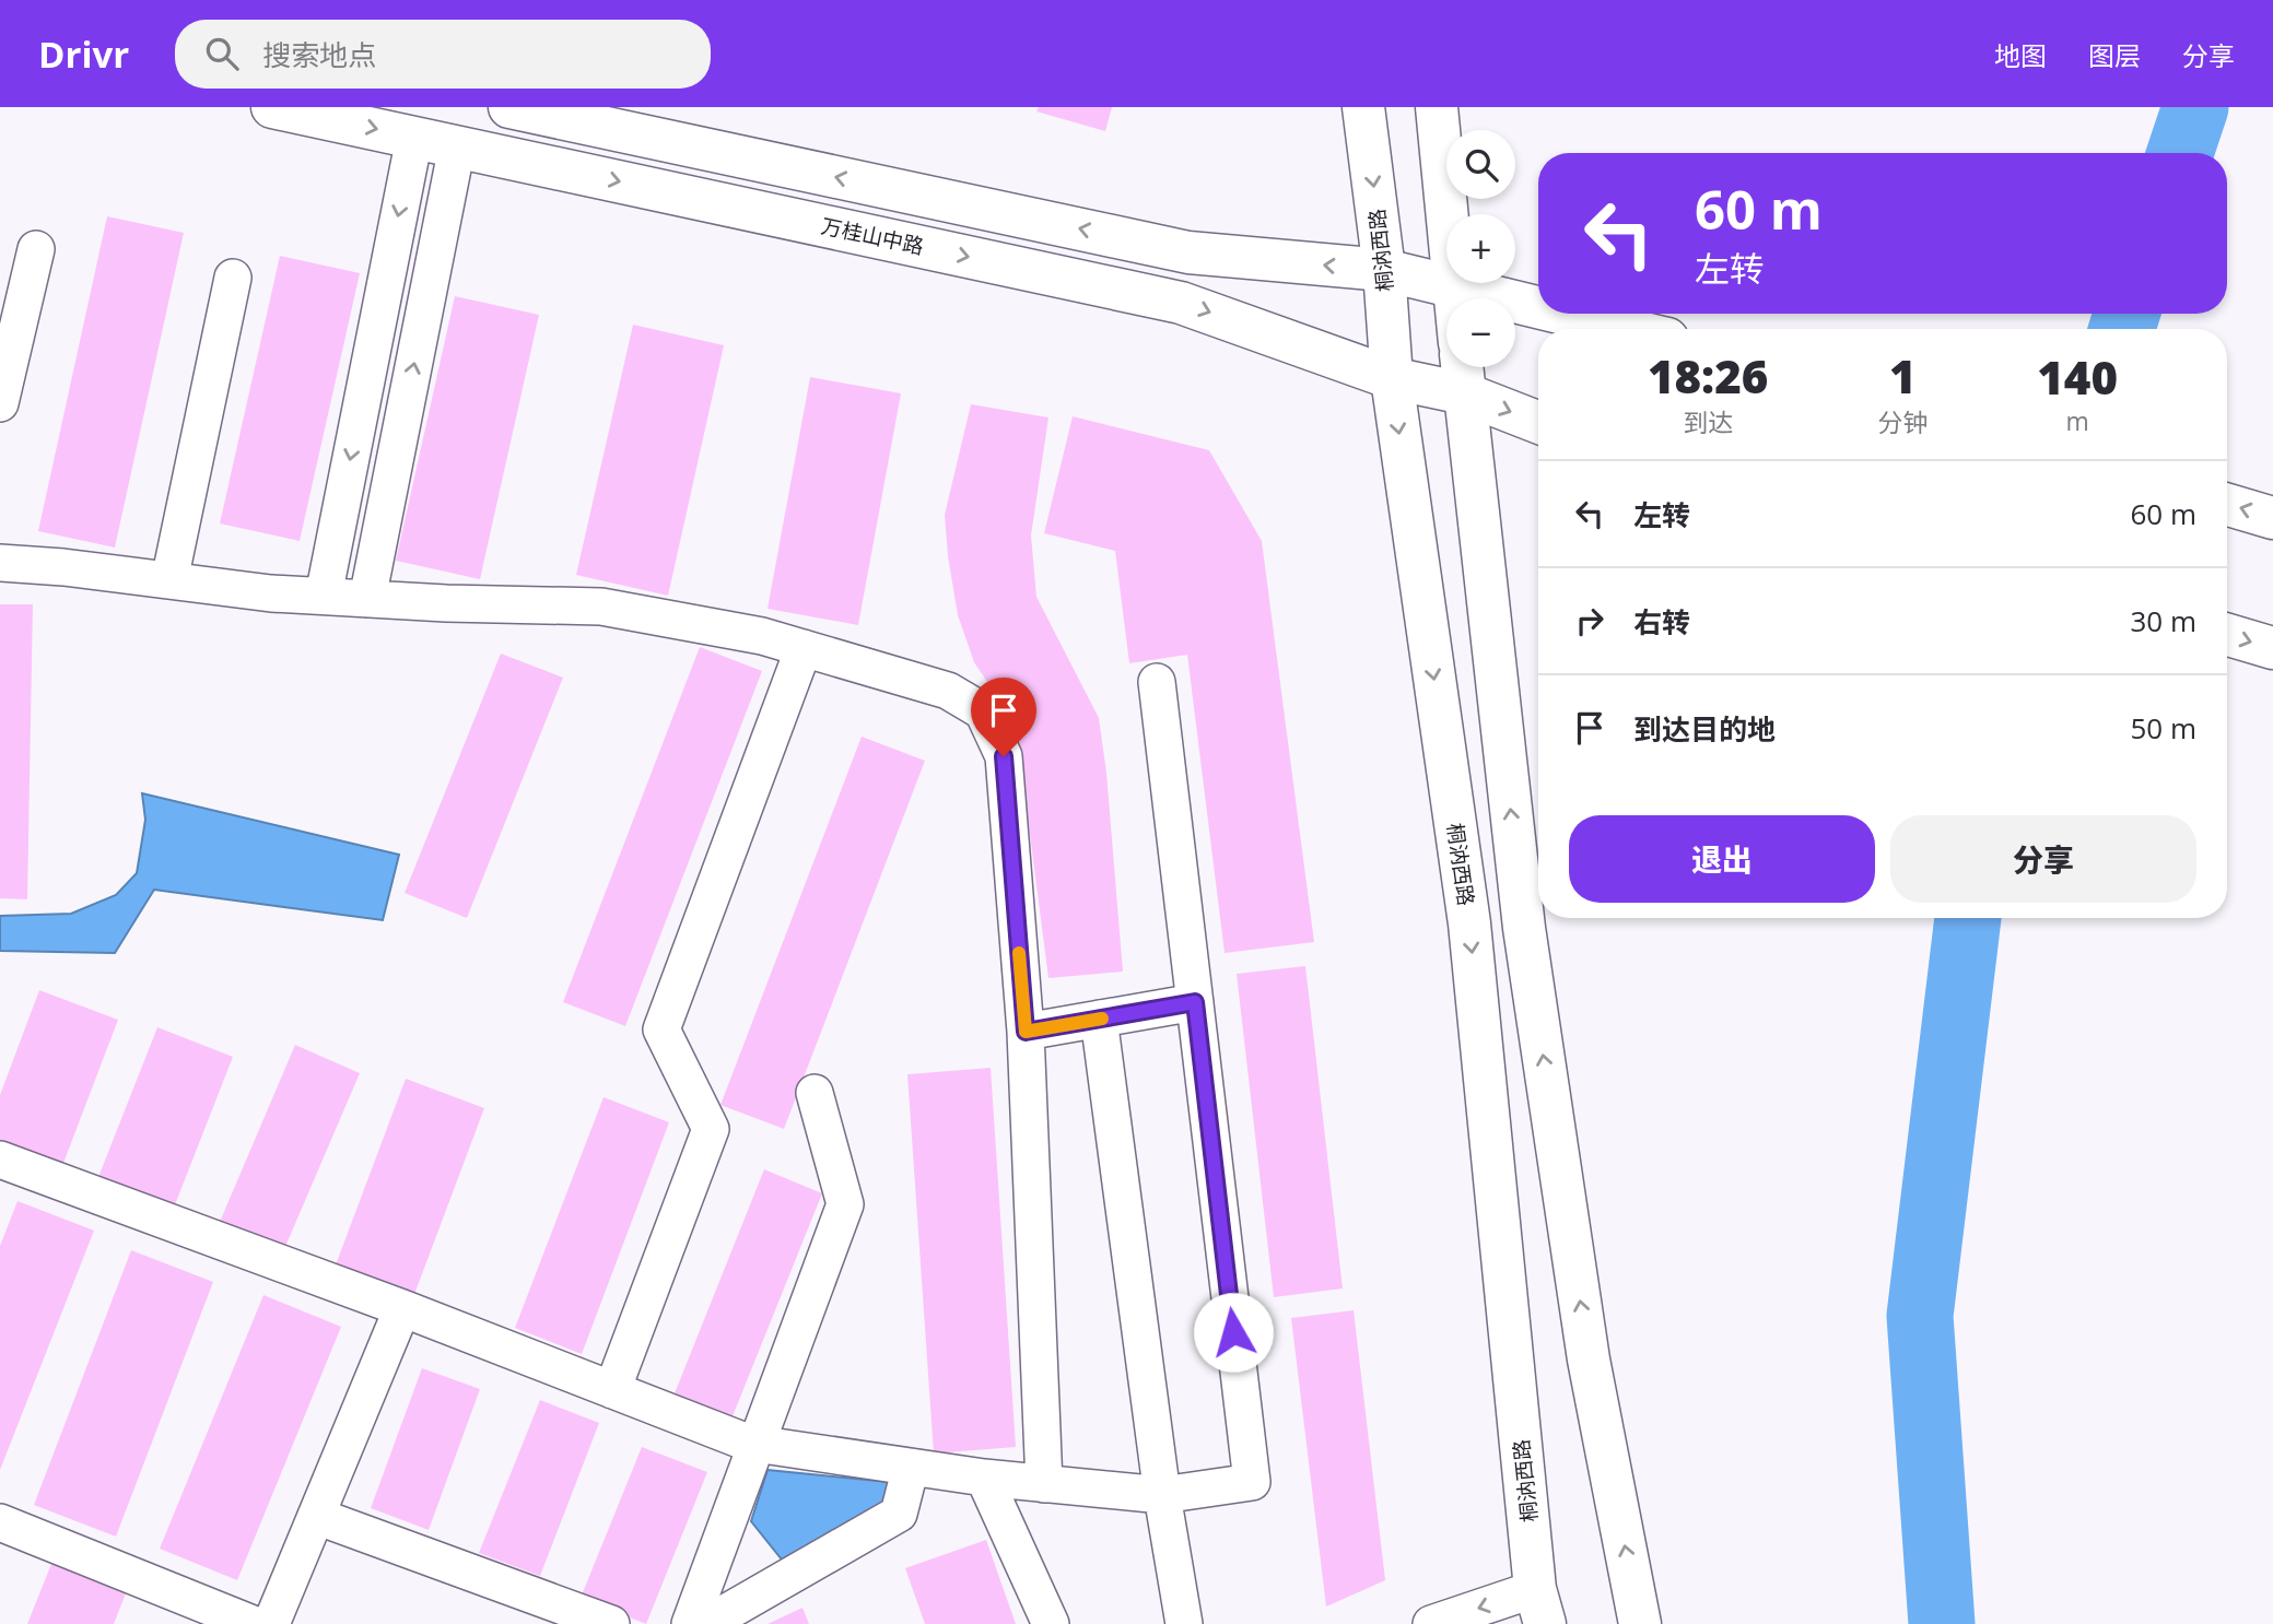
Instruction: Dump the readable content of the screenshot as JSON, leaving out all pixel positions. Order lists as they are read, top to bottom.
{
  "streets": {
    "main road": ["万桂山中路", "桐汭西路"]
  },
  "crossings": [
    ["万桂山中路", "桐汭西路"]
  ],
  "page": {
    "header": "Drivr",
    "search": "搜索地点",
    "nav": ["地图", "图层", "分享"],
    "map_buttons": ["+", "−"],
    "turn": ["60 m", "左转"],
    "eta": [
      "18:26",
      "到达",
      "1",
      "分钟",
      "140",
      "m"
    ],
    "list": [
      {
        "name": "左转",
        "value": "60 m"
      },
      {
        "name": "右转",
        "value": "30 m"
      },
      {
        "name": "到达目的地",
        "value": "50 m"
      }
    ],
    "buttons": ["退出", "分享"]
  }
}
